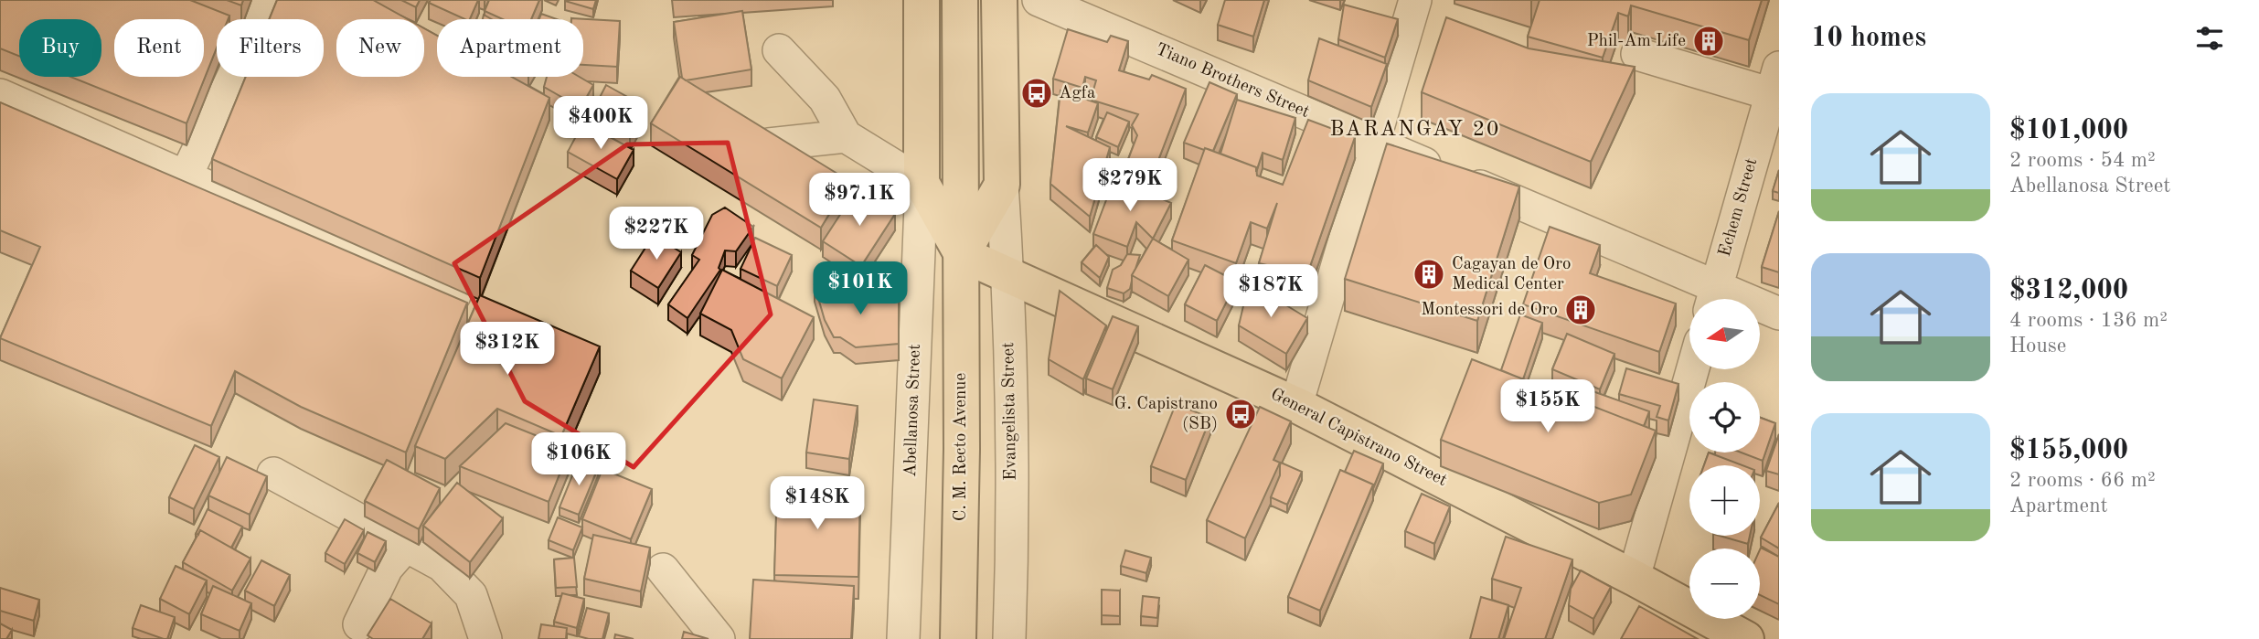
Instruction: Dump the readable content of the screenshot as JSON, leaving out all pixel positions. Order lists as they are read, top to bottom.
{
  "streets": {
    "main road": ["General Capistrano Street", "C. M. Recto Avenue"],
    "street": [
      "Tiano Brothers Street",
      "Echem Street",
      "Abellanosa Street",
      "Evangelista Street"
    ]
  },
  "crossings": [
    ["Tiano Brothers Street", "Echem Street"],
    ["Abellanosa Street", "C. M. Recto Avenue"],
    ["Evangelista Street", "General Capistrano Street"],
    ["Evangelista Street", "C. M. Recto Avenue"],
    ["General Capistrano Street", "C. M. Recto Avenue"]
  ],
  "districts": ["BARANGAY 20"],
  "places": {
    "building": ["Phil-Am Life", "Cagayan de Oro Medical Center", "Montessori de Oro"],
    "bus stop": ["Agfa", "G. Capistrano (SB)"]
  },
  "north": "left",
  "page": {
    "heading": "10 homes",
    "chip": [
      "Buy",
      "Rent",
      "Filters",
      "New",
      "Apartment"
    ],
    "list": [
      {
        "name": "$101,000",
        "note": "2 rooms · 54 m² · Abellanosa Street"
      },
      {
        "name": "$312,000",
        "note": "4 rooms · 136 m² · House"
      },
      {
        "name": "$155,000",
        "note": "2 rooms · 66 m² · Apartment"
      }
    ],
    "price": [
      "$400K",
      "$279K",
      "$97.1K",
      "$227K",
      "$101K",
      "$187K",
      "$312K",
      "$155K",
      "$106K",
      "$148K"
    ],
    "map_buttons": ["+", "−"]
  }
}
